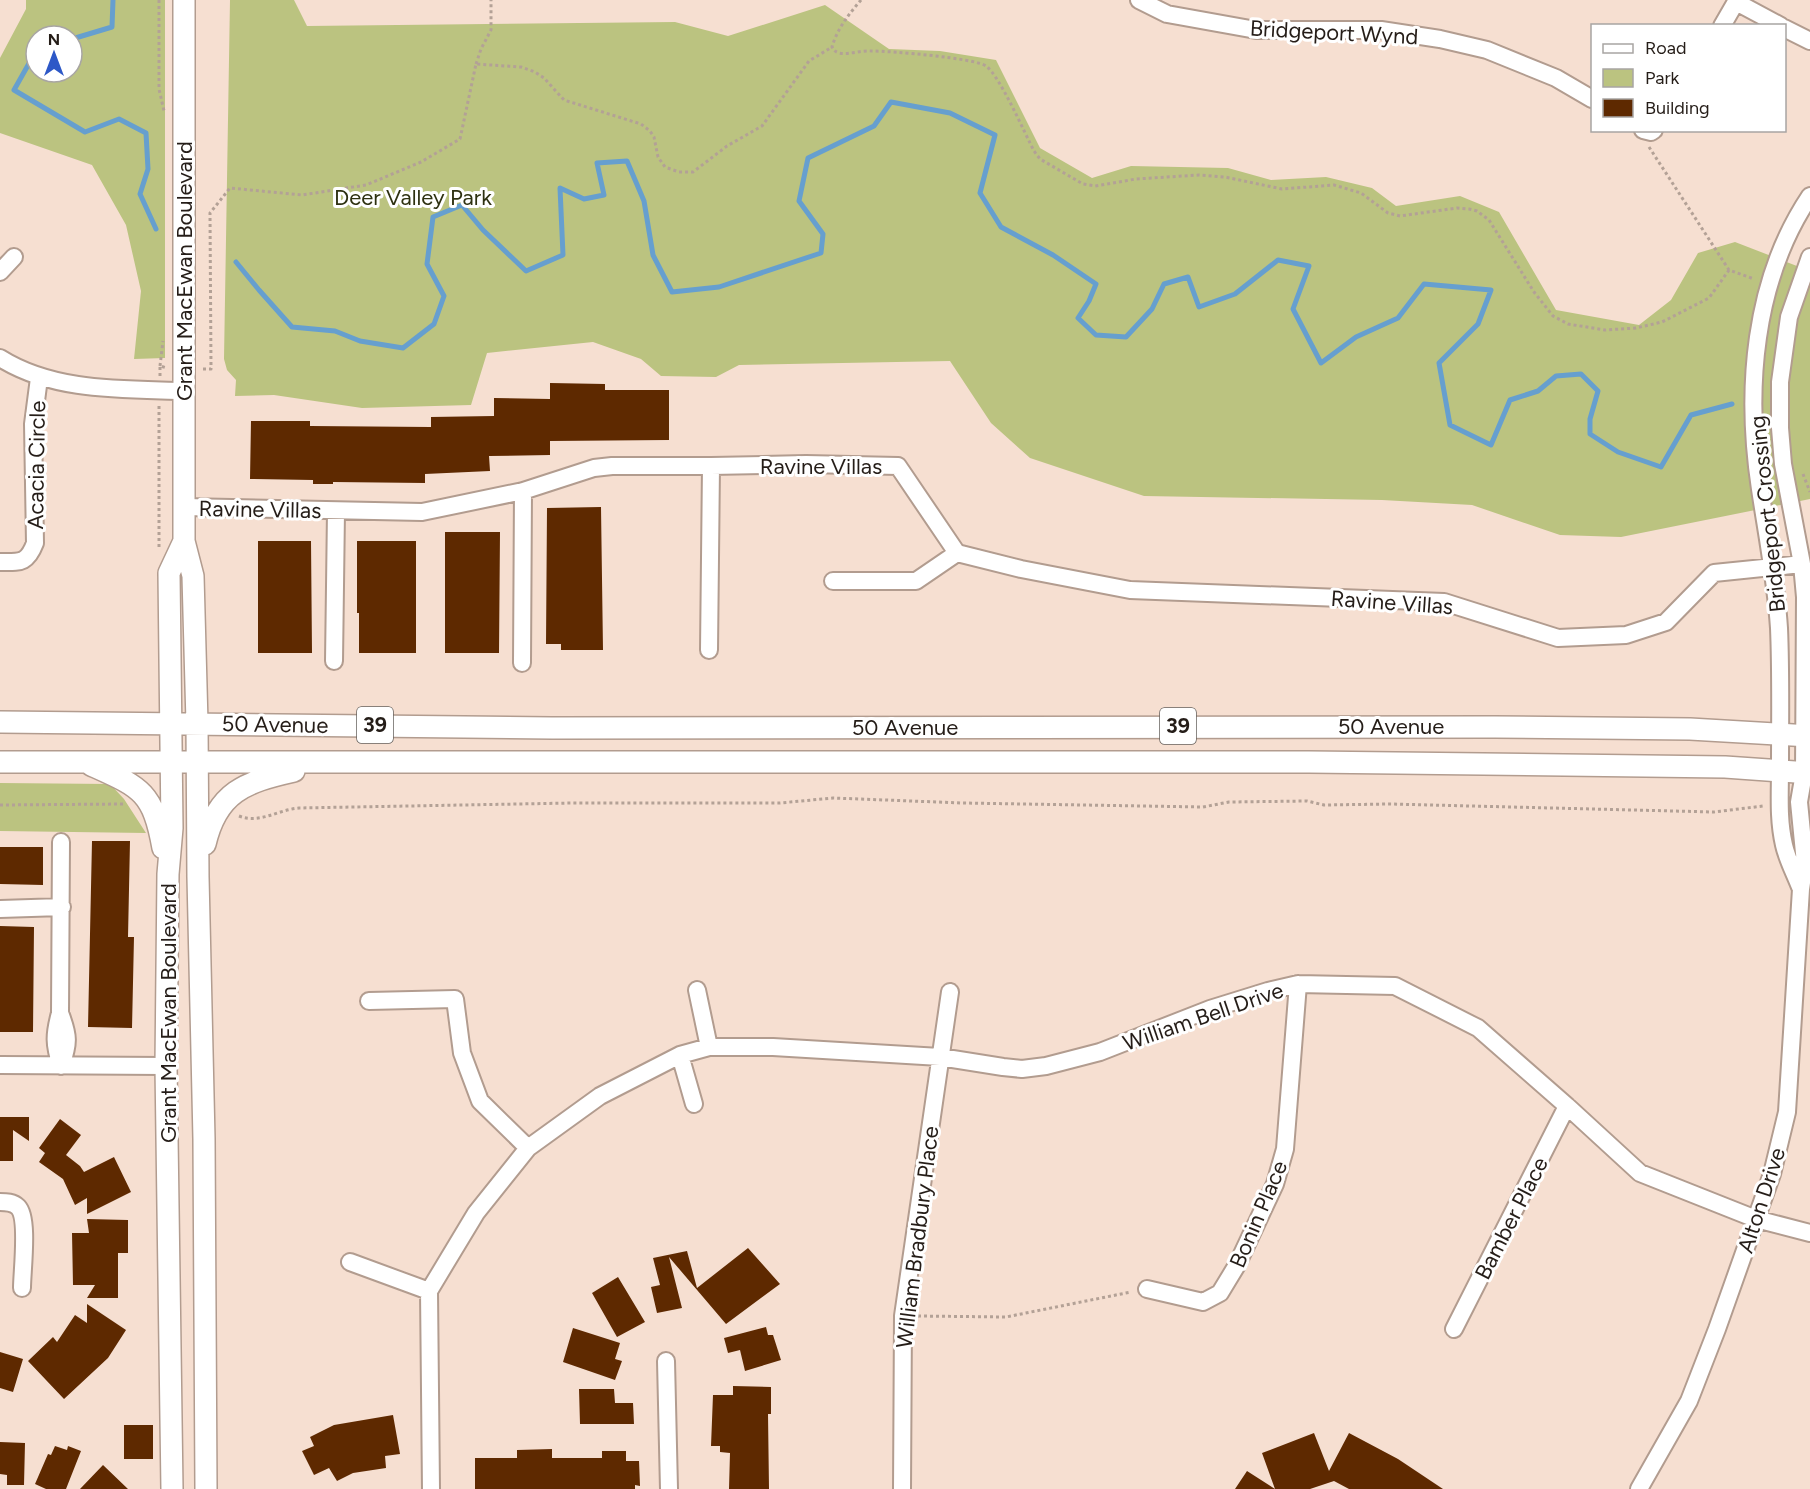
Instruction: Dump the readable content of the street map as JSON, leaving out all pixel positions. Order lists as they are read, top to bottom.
{
  "streets": {
    "main road": ["Grant MacEwan Boulevard", "50 Avenue", "39"],
    "street": [
      "Bridgeport Wynd",
      "Acacia Circle",
      "Ravine Villas",
      "Bridgeport Crossing",
      "William Bell Drive",
      "Alton Drive",
      "Bonin Place",
      "Bamber Place",
      "William Bradbury Place"
    ]
  },
  "crossings": [
    ["Grant MacEwan Boulevard", "Ravine Villas"],
    ["Grant MacEwan Boulevard", "50 Avenue"],
    ["Ravine Villas", "Bridgeport Crossing"],
    ["Bridgeport Crossing", "50 Avenue"],
    ["Bridgeport Crossing", "Alton Drive"],
    ["50 Avenue", "Alton Drive"],
    ["William Bell Drive", "Alton Drive"],
    ["William Bell Drive", "Bonin Place"],
    ["William Bell Drive", "Bamber Place"],
    ["William Bell Drive", "William Bradbury Place"]
  ],
  "parks": ["Deer Valley Park"],
  "legend": ["Road", "Park", "Building"],
  "north": "top"
}
